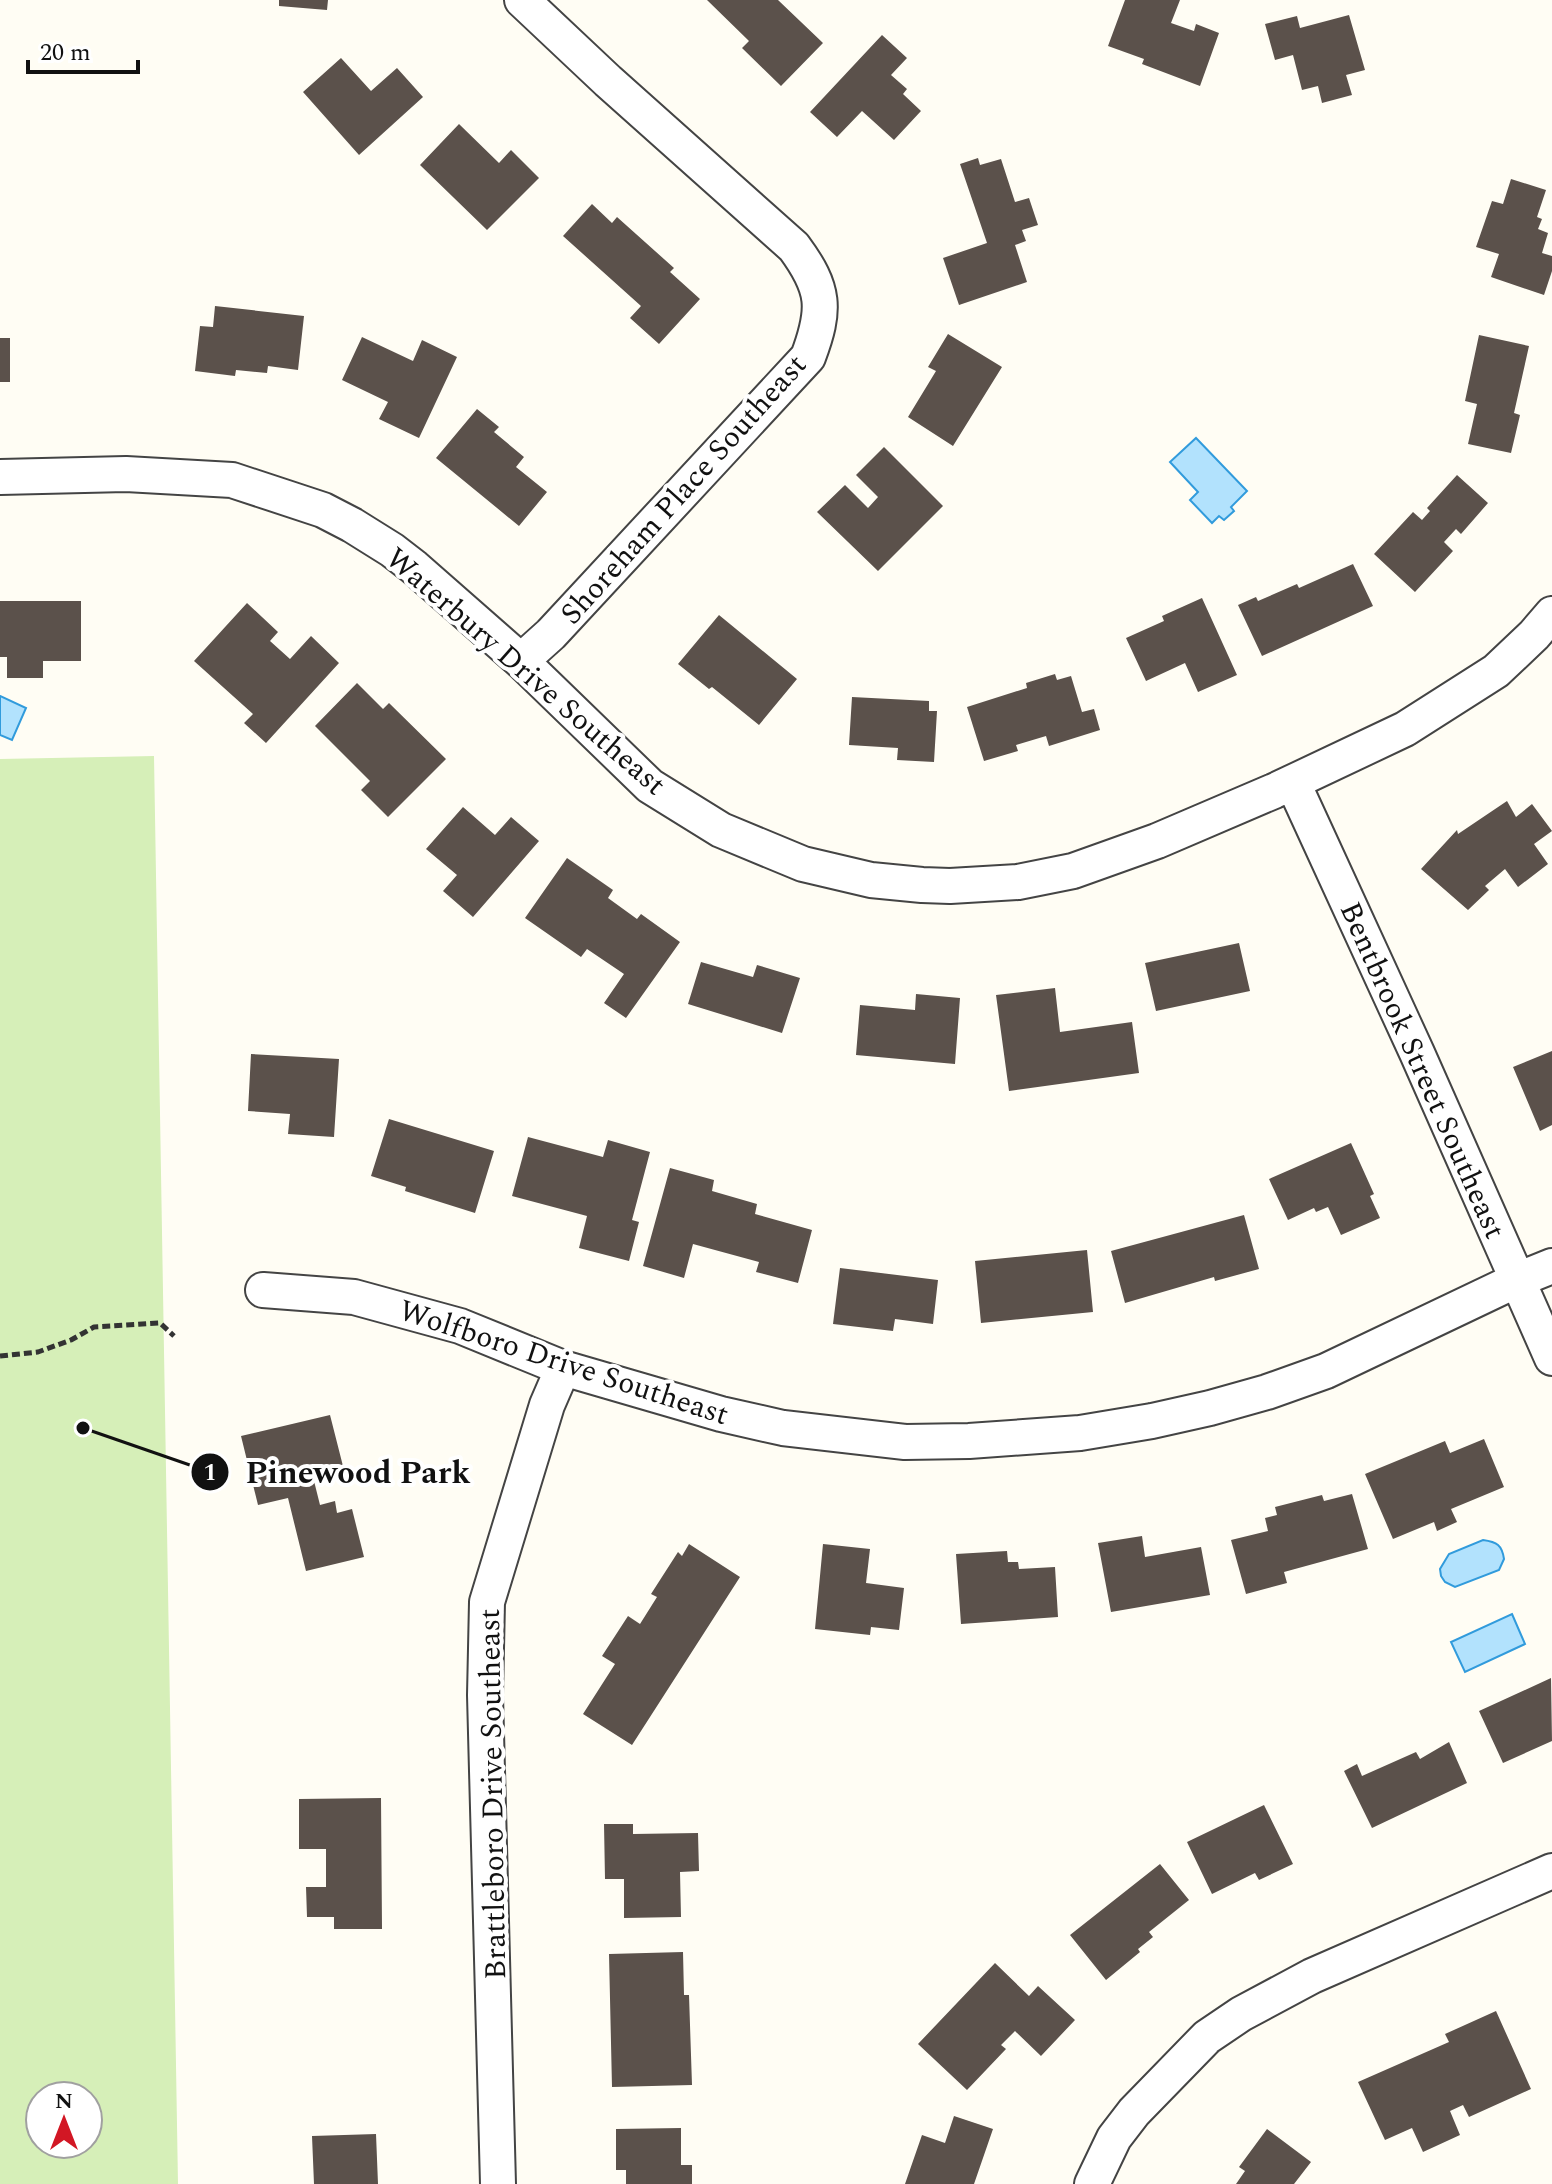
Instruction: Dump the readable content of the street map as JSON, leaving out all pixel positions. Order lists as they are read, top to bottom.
{
  "streets": {
    "street": [
      "Shoreham Place Southeast",
      "Waterbury Drive Southeast",
      "Bentbrook Street Southeast",
      "Wolfboro Drive Southeast",
      "Brattleboro Drive Southeast"
    ]
  },
  "crossings": [
    ["Shoreham Place Southeast", "Waterbury Drive Southeast"],
    ["Waterbury Drive Southeast", "Bentbrook Street Southeast"],
    ["Bentbrook Street Southeast", "Wolfboro Drive Southeast"],
    ["Wolfboro Drive Southeast", "Brattleboro Drive Southeast"]
  ],
  "places": ["Pinewood Park"],
  "scale_bar": "20 m",
  "north": "top"
}
